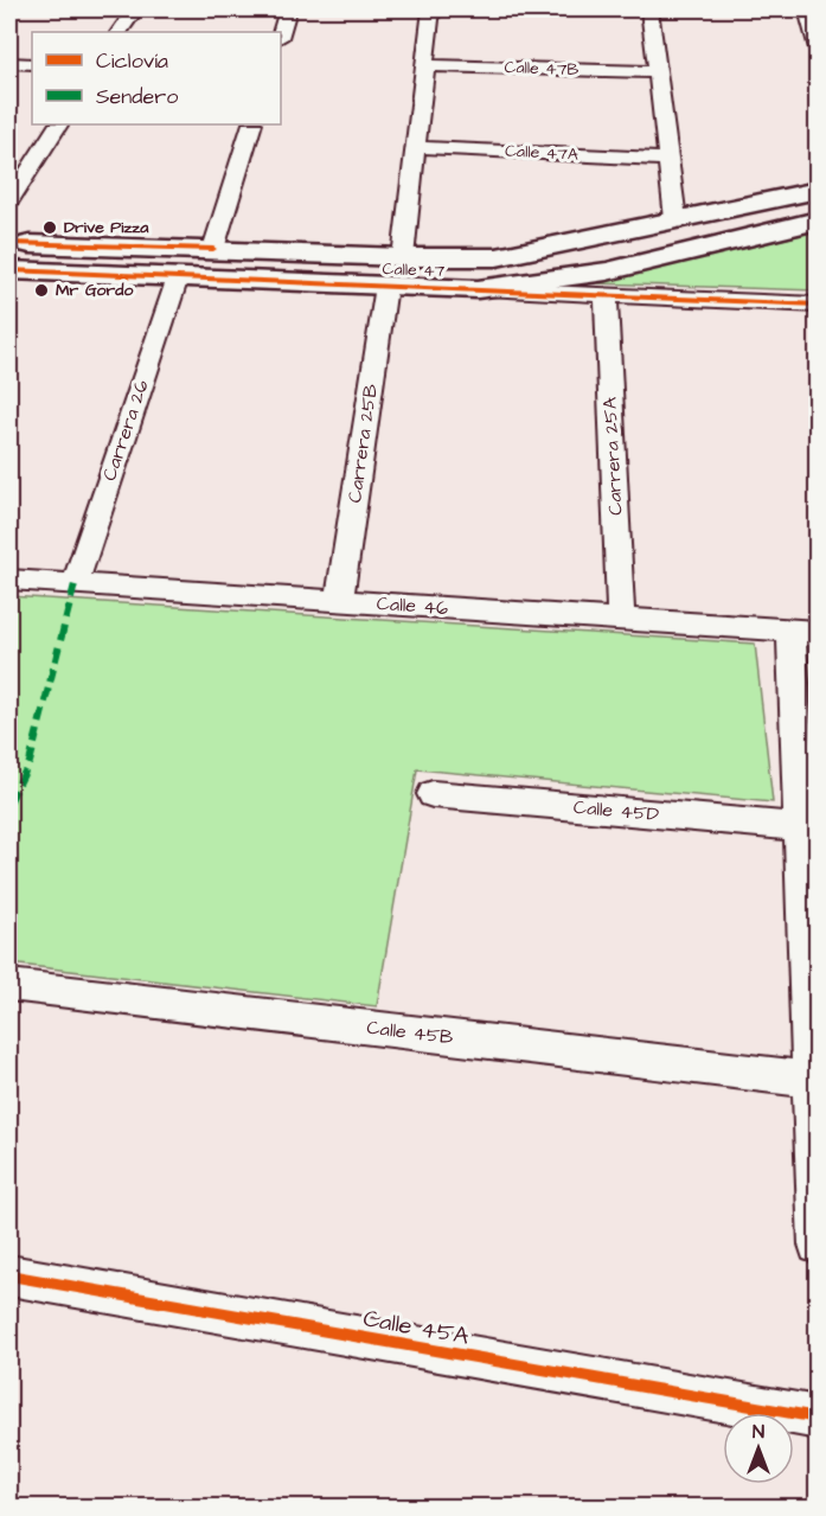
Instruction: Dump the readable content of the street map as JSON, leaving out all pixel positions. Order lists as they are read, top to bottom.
{
  "streets": {
    "main road": ["Calle 47"],
    "street": [
      "Calle 47B",
      "Calle 47A",
      "Carrera 26",
      "Carrera 25B",
      "Carrera 25A",
      "Calle 46",
      "Calle 45D",
      "Calle 45B",
      "Calle 45A"
    ]
  },
  "crossings": [
    ["Calle 47", "Carrera 26"],
    ["Calle 47", "Carrera 25B"],
    ["Calle 47", "Carrera 25A"],
    ["Carrera 26", "Calle 46"],
    ["Carrera 25B", "Calle 46"],
    ["Carrera 25A", "Calle 46"]
  ],
  "places": ["Drive Pizza", "Mr Gordo"],
  "legend": ["Ciclovía", "Sendero"],
  "north": "top"
}
